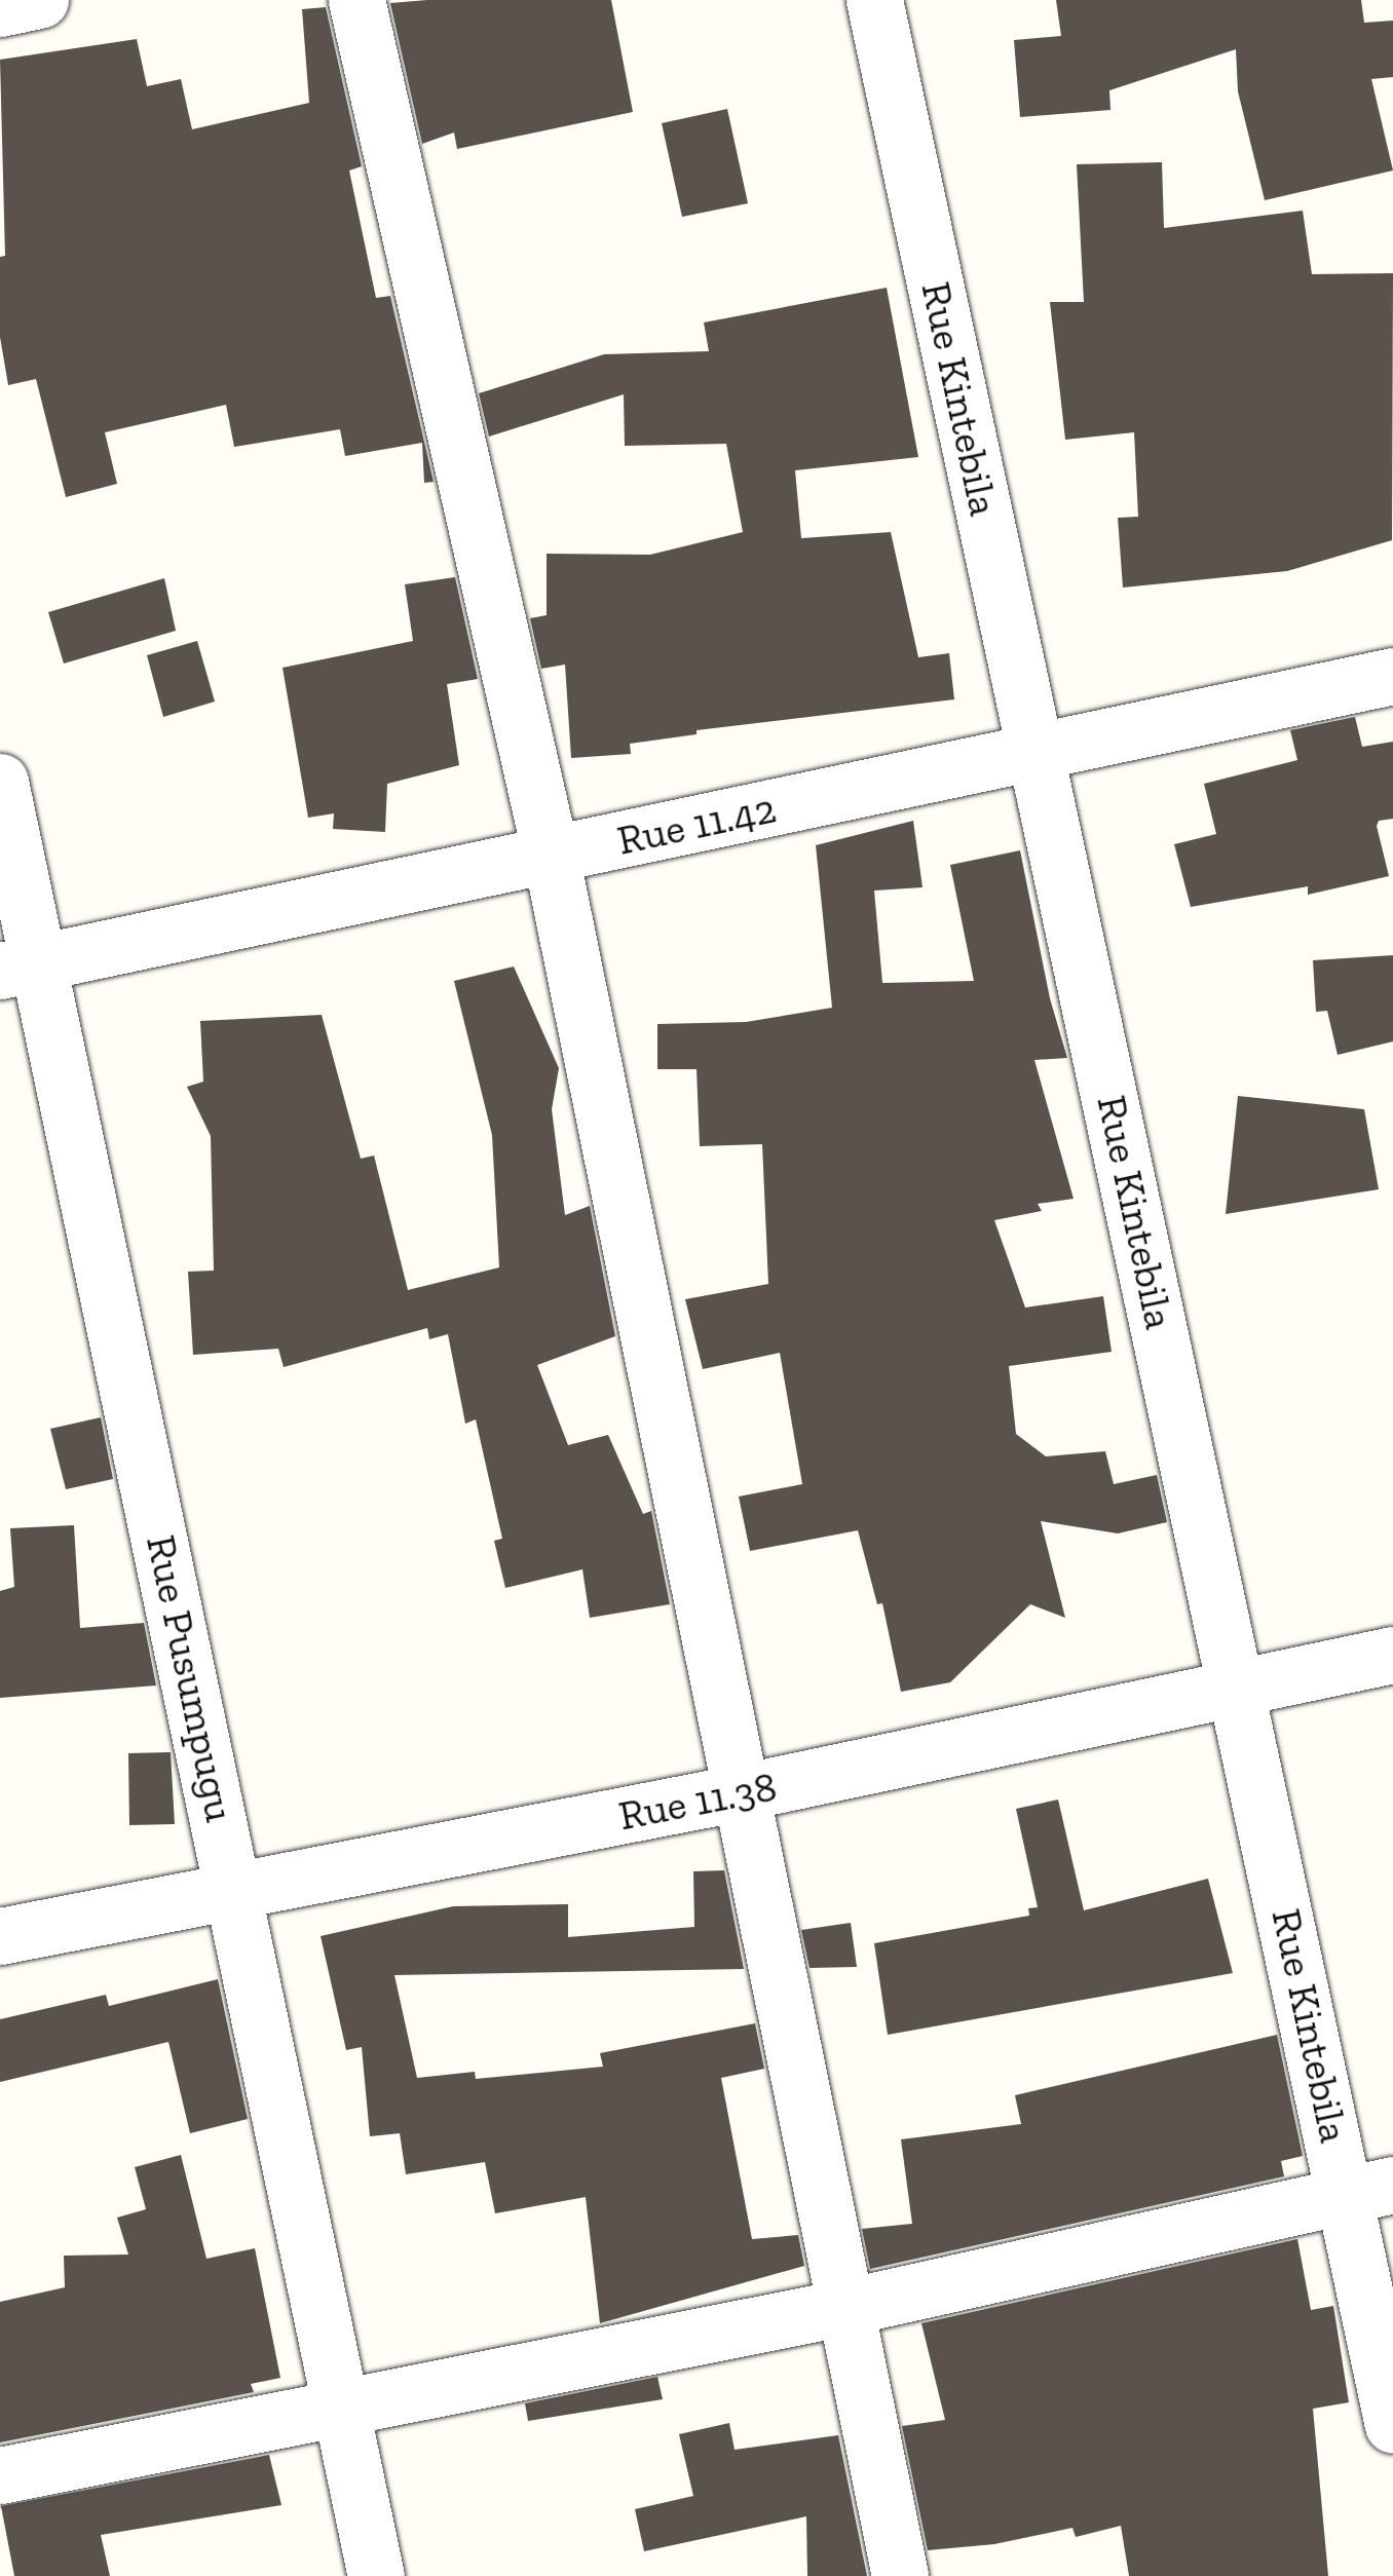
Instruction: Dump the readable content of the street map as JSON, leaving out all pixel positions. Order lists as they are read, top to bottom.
{
  "streets": {
    "street": [
      "Rue Kintebila",
      "Rue 11.42",
      "Rue Pusumpugu",
      "Rue 11.38"
    ]
  },
  "crossings": [
    ["Rue Kintebila", "Rue 11.42"],
    ["Rue Kintebila", "Rue 11.38"],
    ["Rue 11.42", "Rue Pusumpugu"],
    ["Rue Pusumpugu", "Rue 11.38"]
  ]
}
